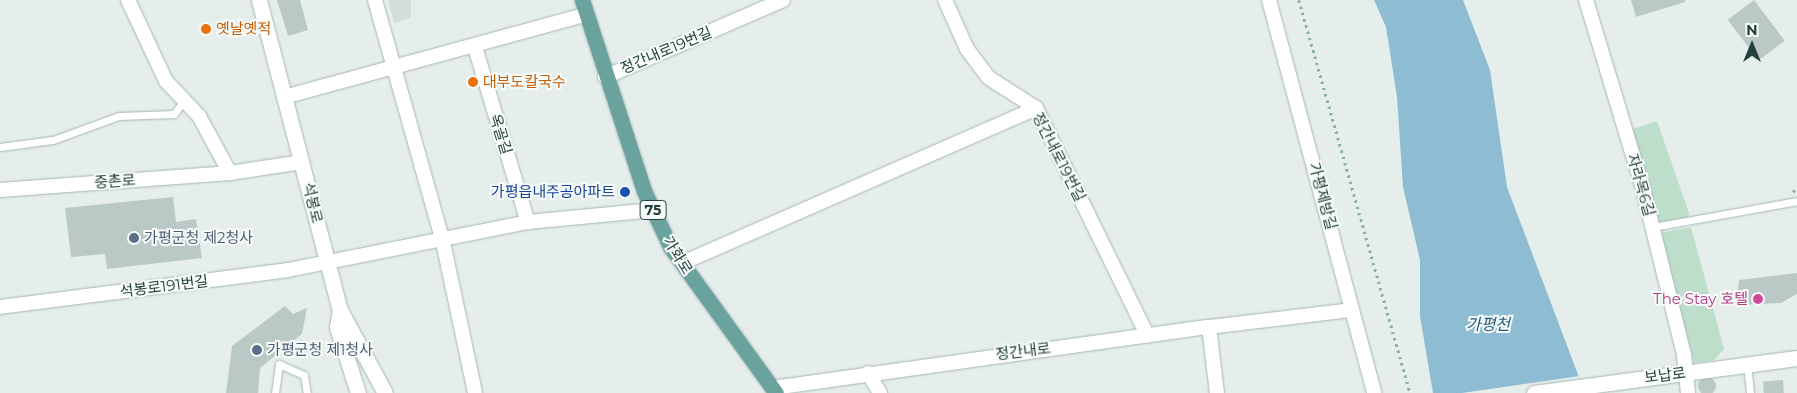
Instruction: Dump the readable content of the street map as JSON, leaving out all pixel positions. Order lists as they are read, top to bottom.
{
  "streets": {
    "main road": [
      "석봉로",
      "75",
      "가화로",
      "보납로"
    ],
    "street": [
      "정간내로19번길",
      "옥골길",
      "중촌로",
      "자라목6길",
      "가평제방길",
      "석봉로191번길",
      "정간내로"
    ]
  },
  "crossings": [
    ["정간내로19번길", "가화로"],
    ["정간내로19번길", "정간내로"],
    ["중촌로", "석봉로"],
    ["자라목6길", "보납로"],
    ["가평제방길", "정간내로"],
    ["석봉로", "석봉로191번길"],
    ["가화로", "정간내로"]
  ],
  "water": ["가평천"],
  "places": [
    "옛날옛적",
    "대부도칼국수",
    "가평읍내주공아파트",
    "가평군청 제2청사",
    "The Stay 호텔",
    "가평군청 제1청사"
  ],
  "north": "top"
}
